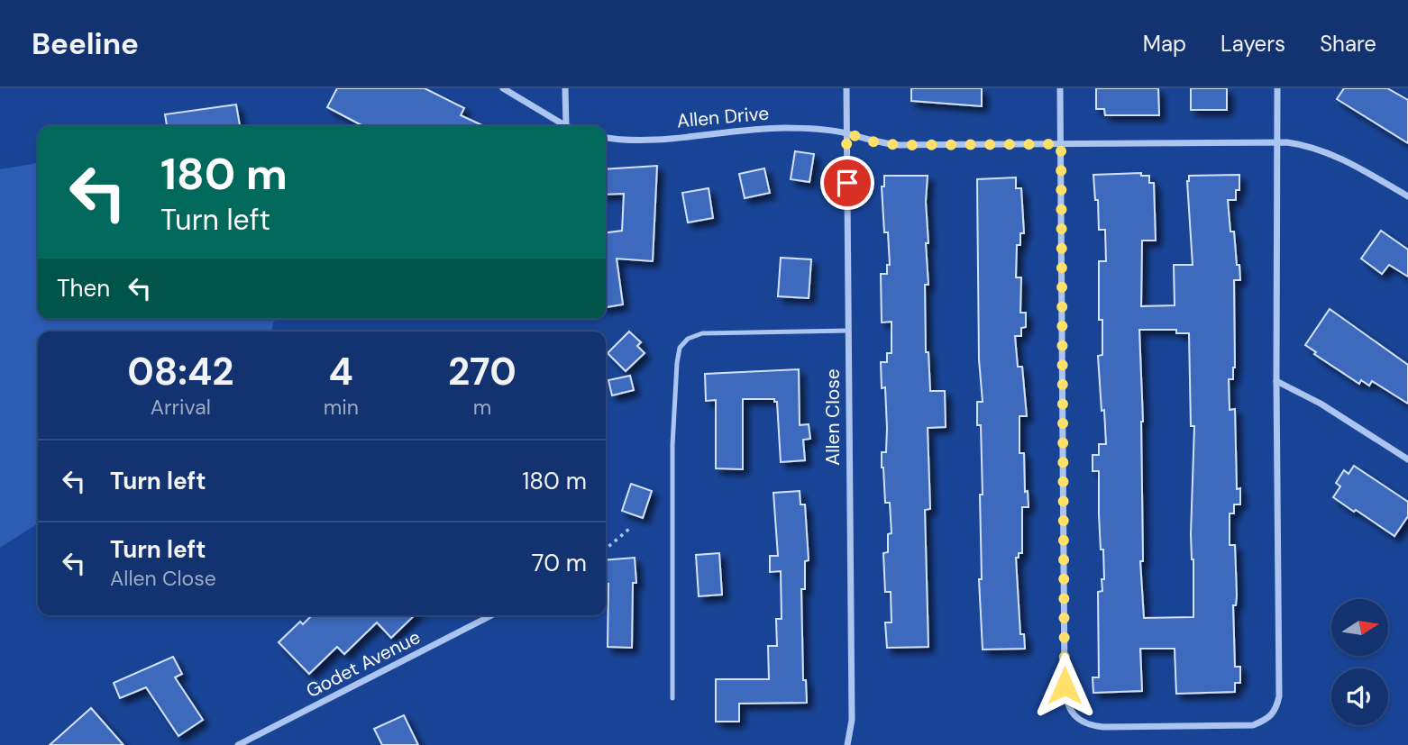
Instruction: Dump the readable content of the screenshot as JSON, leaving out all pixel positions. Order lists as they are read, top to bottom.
{
  "streets": {
    "street": ["Allen Drive", "Allen Close", "Godet Avenue"]
  },
  "crossings": [
    ["Allen Drive", "Allen Close"]
  ],
  "north": "right",
  "page": {
    "header": "Beeline",
    "nav": ["Map", "Layers", "Share"],
    "turn": ["180 m", "Turn left"],
    "then": "Then",
    "eta": [
      "08:42",
      "Arrival",
      "4",
      "min",
      "270",
      "m"
    ],
    "list": [
      {
        "name": "Turn left",
        "value": "180 m"
      },
      {
        "name": "Turn left",
        "note": "Allen Close",
        "value": "70 m"
      }
    ]
  }
}
